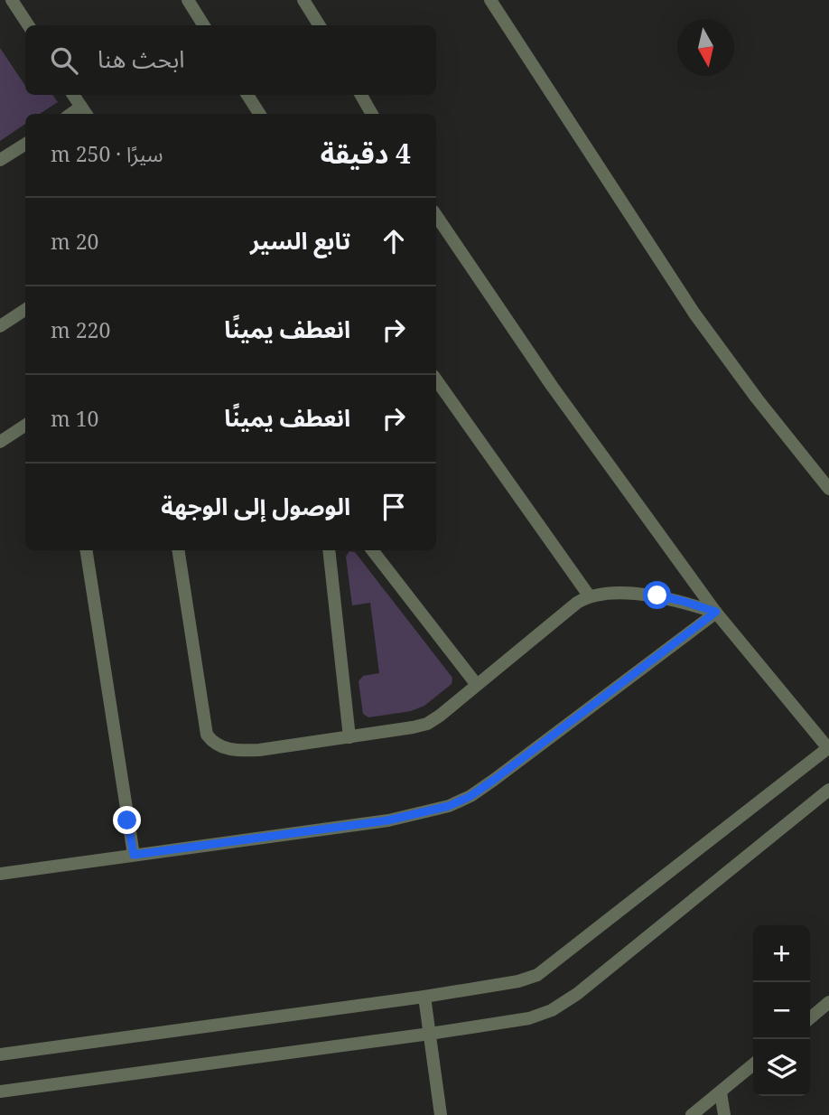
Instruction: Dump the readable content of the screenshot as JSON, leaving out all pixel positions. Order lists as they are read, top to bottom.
{
  "north": "bottom",
  "page": {
    "search": "ابحث هنا",
    "heading": ["4 دقيقة", "سيرًا · 250 m"],
    "list": [
      ["تابع السير", "20 m"],
      ["انعطف يمينًا", "220 m"],
      ["انعطف يمينًا", "10 m"],
      "الوصول إلى الوجهة"
    ],
    "map_buttons": ["+", "−"]
  }
}
